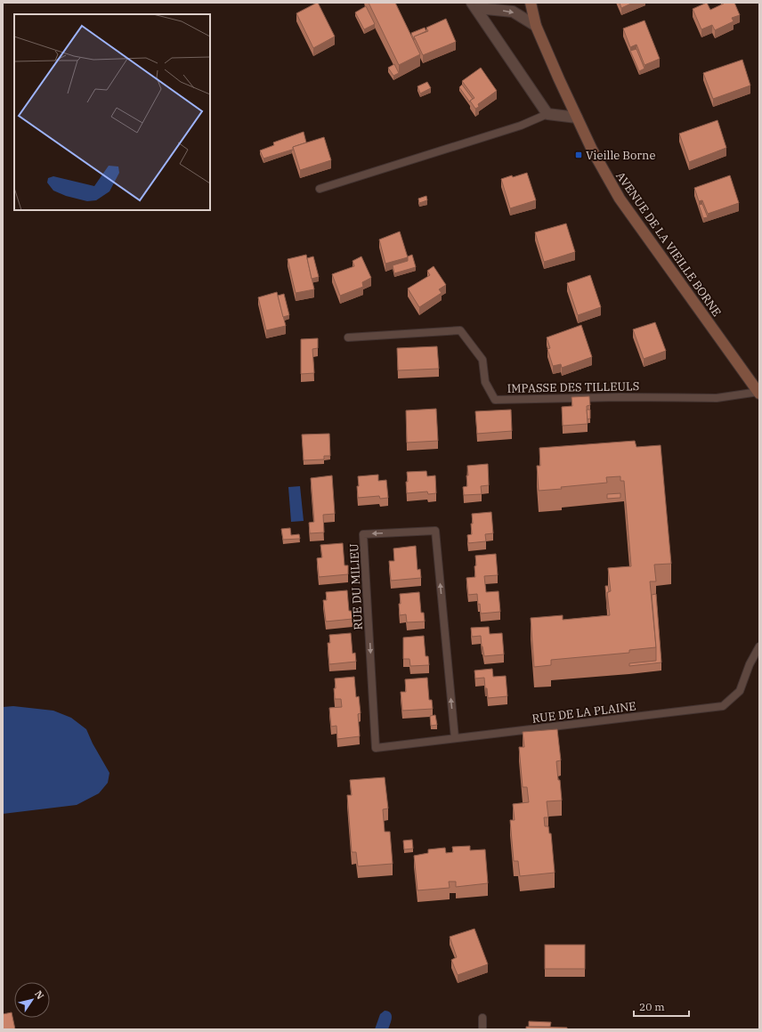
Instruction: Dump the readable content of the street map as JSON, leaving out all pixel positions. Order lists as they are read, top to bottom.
{
  "streets": {
    "main road": ["AVENUE DE LA VIEILLE BORNE"],
    "lane": ["IMPASSE DES TILLEULS", "RUE DU MILIEU", "RUE DE LA PLAINE"]
  },
  "crossings": [
    ["AVENUE DE LA VIEILLE BORNE", "IMPASSE DES TILLEULS"],
    ["RUE DU MILIEU", "RUE DE LA PLAINE"]
  ],
  "places": {
    "transit": ["Vieille Borne"]
  },
  "scale_bar": "20 m",
  "north": "top right"
}
